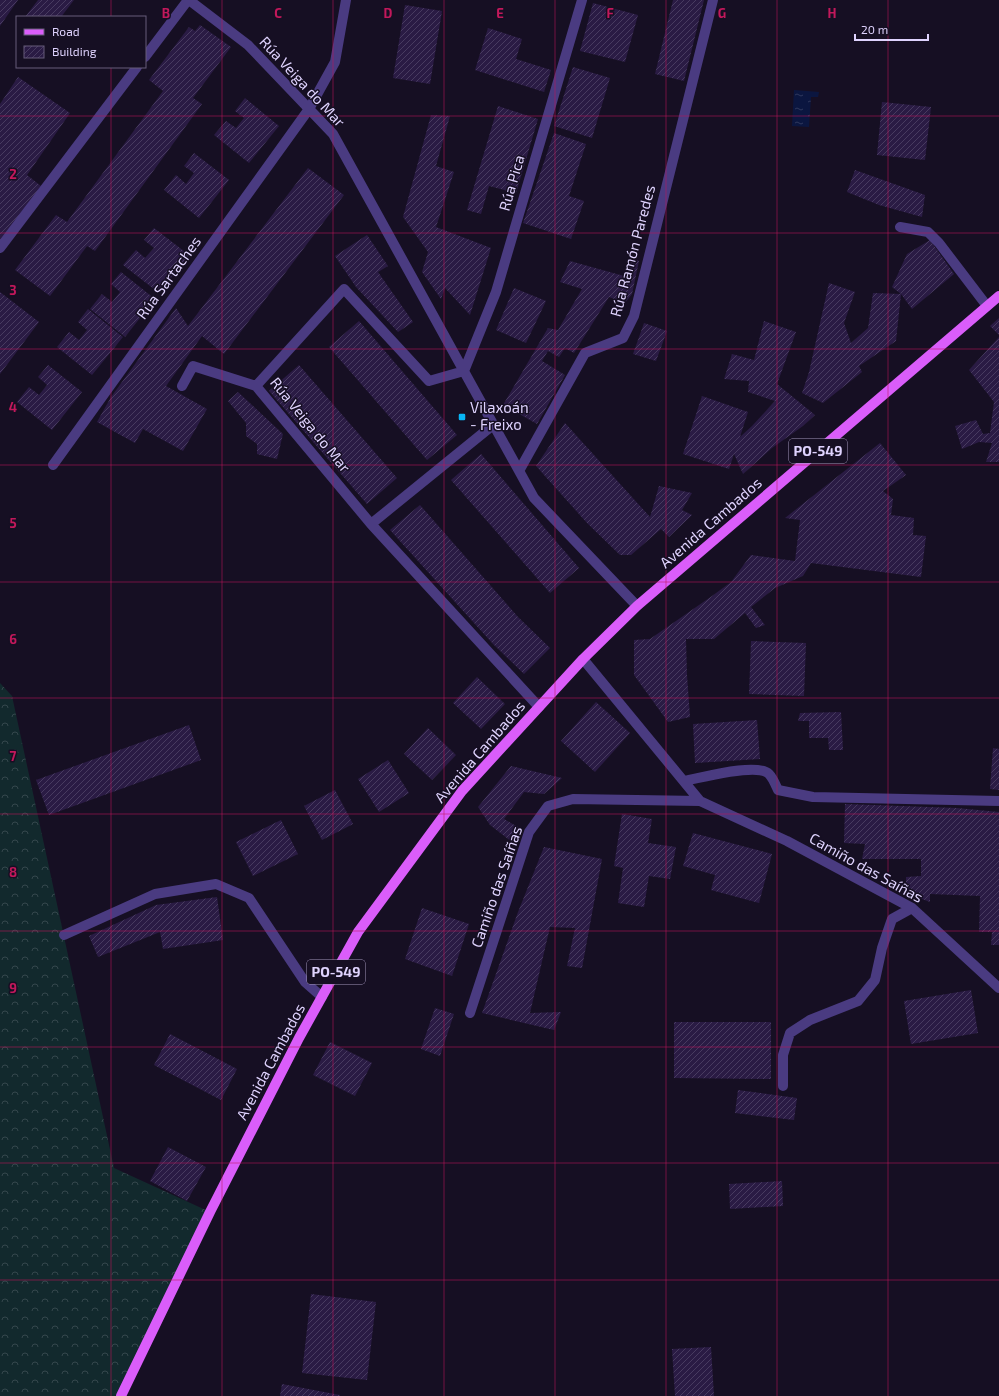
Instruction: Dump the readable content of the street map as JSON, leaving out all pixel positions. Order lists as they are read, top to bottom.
{
  "streets": {
    "main road": ["PO-549", "Avenida Cambados"],
    "street": [
      "Rúa Veiga do Mar",
      "Rúa Pica",
      "Rúa Ramón Paredes",
      "Rúa Sartaches",
      "Camiño das Saíñas"
    ]
  },
  "crossings": [
    ["Rúa Veiga do Mar", "Rúa Pica"],
    ["Rúa Veiga do Mar", "Rúa Ramón Paredes"],
    ["Rúa Veiga do Mar", "Rúa Sartaches"],
    ["Rúa Veiga do Mar", "Avenida Cambados"],
    ["Avenida Cambados", "Camiño das Saíñas"]
  ],
  "places": {
    "transit": ["Vilaxoán - Freixo"]
  },
  "legend": ["Road", "Building"],
  "scale_bar": "20 m",
  "grid": {
    "columns": [
      "B",
      "C",
      "D",
      "E",
      "F",
      "G",
      "H"
    ],
    "rows": [
      "2",
      "3",
      "4",
      "5",
      "6",
      "7",
      "8",
      "9"
    ]
  }
}
